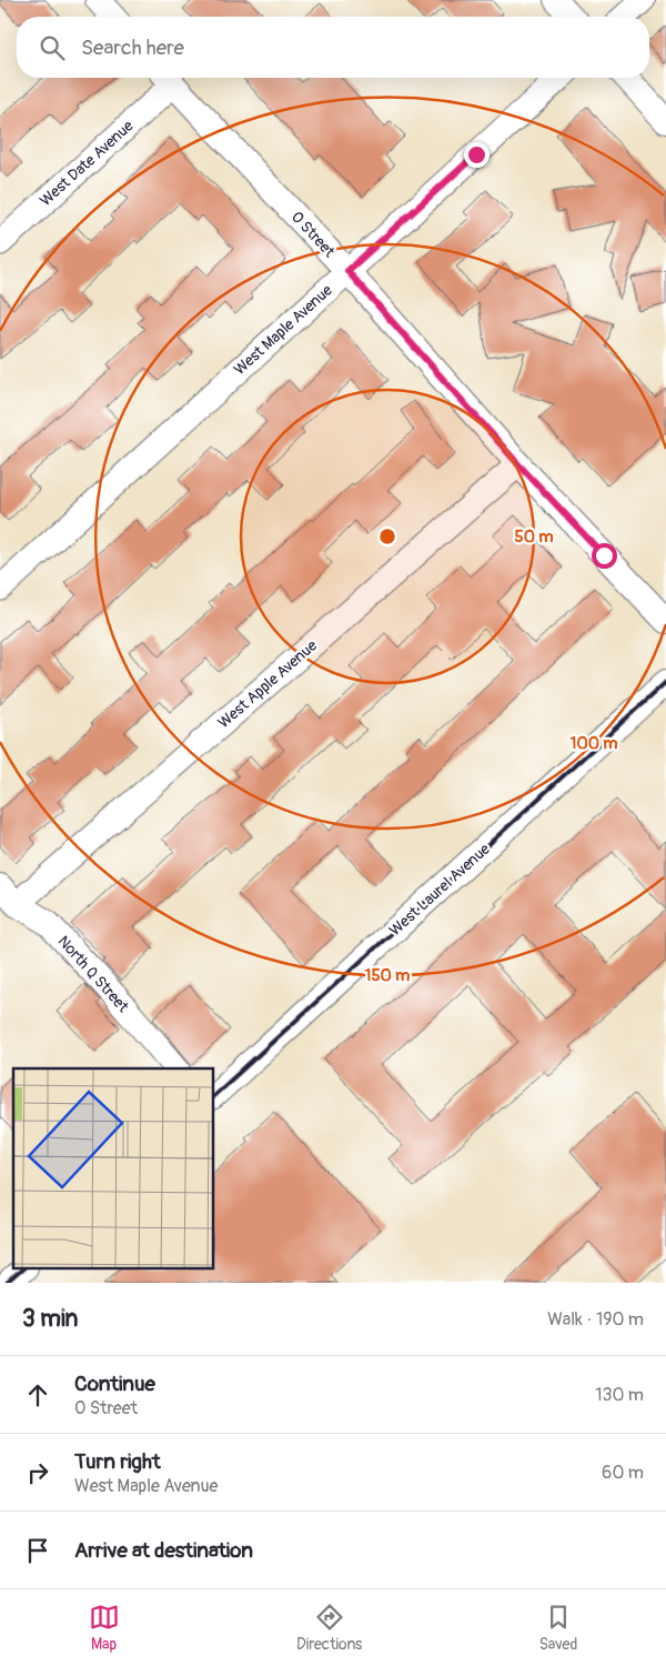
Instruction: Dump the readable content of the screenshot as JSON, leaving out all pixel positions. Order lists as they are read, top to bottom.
{
  "streets": {
    "street": [
      "West Date Avenue",
      "O Street",
      "West Maple Avenue",
      "West Apple Avenue",
      "West Laurel Avenue",
      "North Q Street"
    ]
  },
  "crossings": [
    ["West Date Avenue", "O Street"],
    ["O Street", "West Maple Avenue"],
    ["O Street", "West Apple Avenue"],
    ["West Apple Avenue", "North Q Street"]
  ],
  "page": {
    "search": "Search here",
    "heading": ["3 min", "Walk · 190 m"],
    "list": [
      ["Continue", "O Street", "130 m"],
      ["Turn right", "West Maple Avenue", "60 m"],
      "Arrive at destination"
    ],
    "nav": ["Map", "Directions", "Saved"]
  },
  "rings": ["50 m", "100 m", "150 m"]
}
